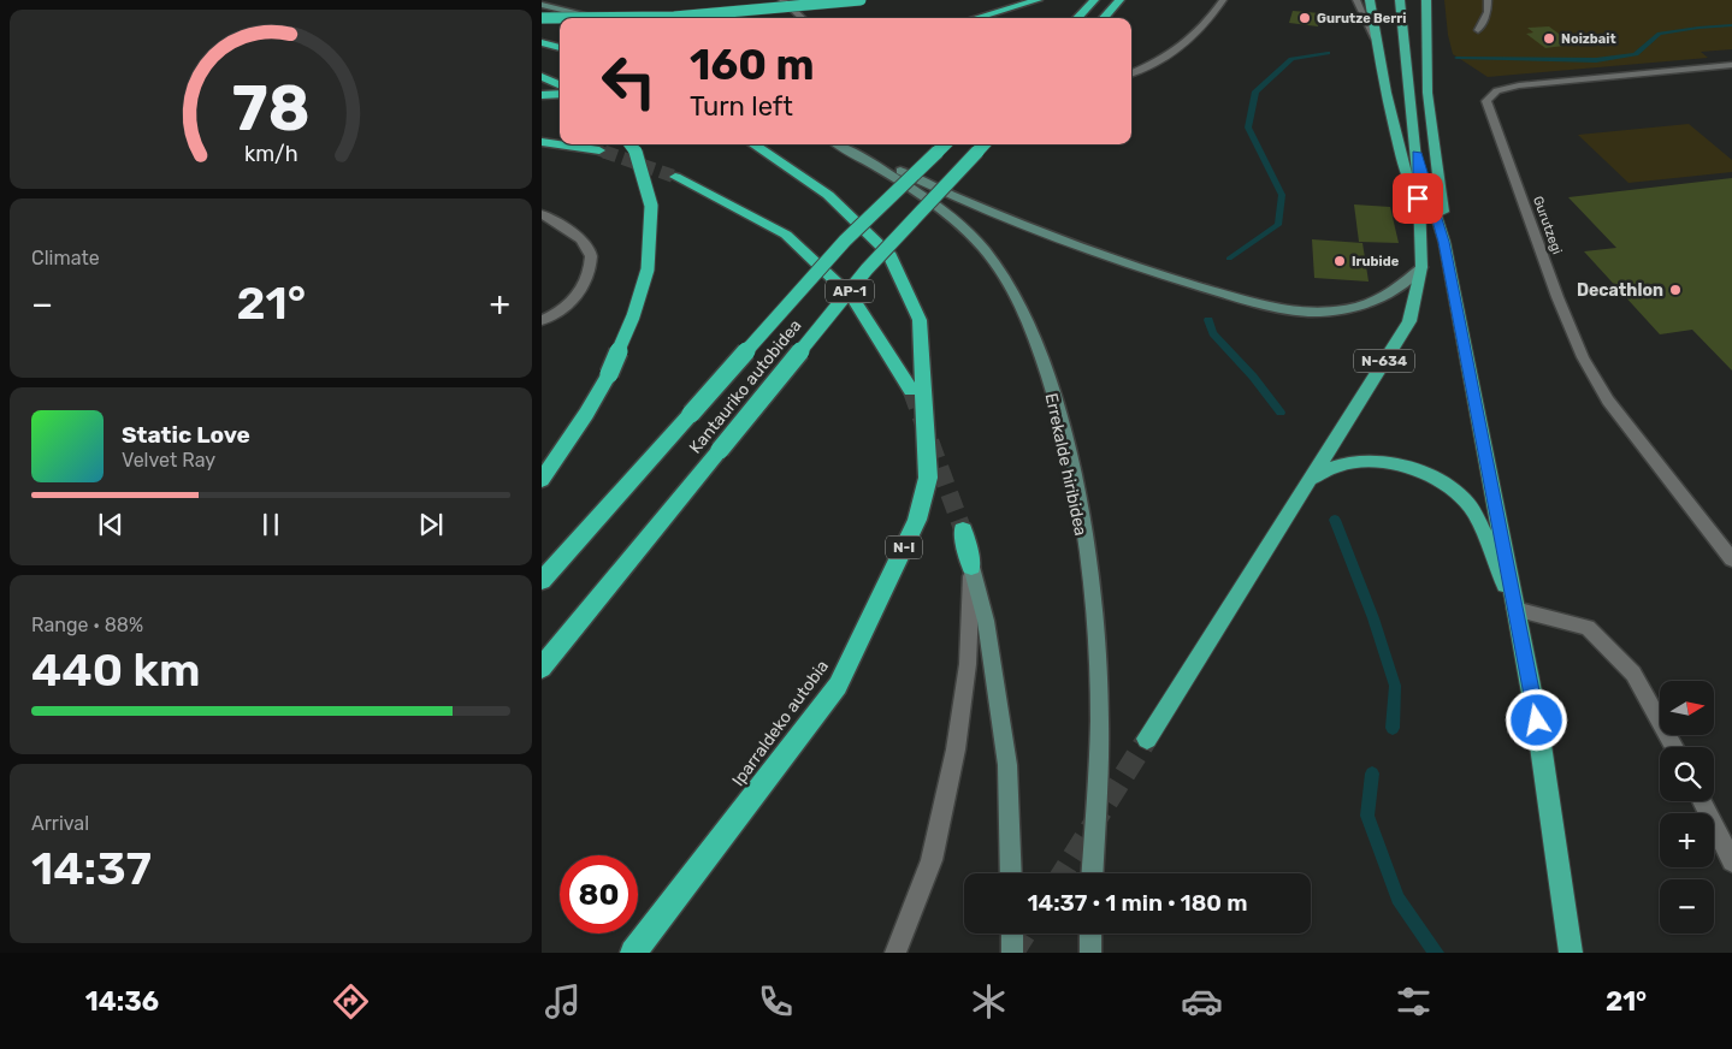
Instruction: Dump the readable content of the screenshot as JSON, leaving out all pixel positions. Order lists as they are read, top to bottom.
{
  "streets": {
    "highway": [
      "AP-1",
      "N-634",
      "Kantauriko autobidea",
      "N-I",
      "Iparraldeko autobia"
    ],
    "main road": ["Errekalde hiribidea"],
    "street": ["Gurutzegi"]
  },
  "places": [
    "Gurutze Berri",
    "Noizbait",
    "Irubide",
    "Decathlon"
  ],
  "north": "right",
  "page": {
    "turn": ["160 m", "Turn left"],
    "tile": [
      "Climate",
      ["Range · 88%", "440 km"],
      ["Arrival", "14:37"]
    ],
    "heat": ["−", "21°", "+"],
    "song": ["Static Love", "Velvet Ray"],
    "map_buttons": ["+", "−"],
    "limit": "80",
    "trip": "14:37 · 1 min · 180 m",
    "tabs": ["14:36", "21°"],
    "gauge": ["78", "km/h"]
  }
}
